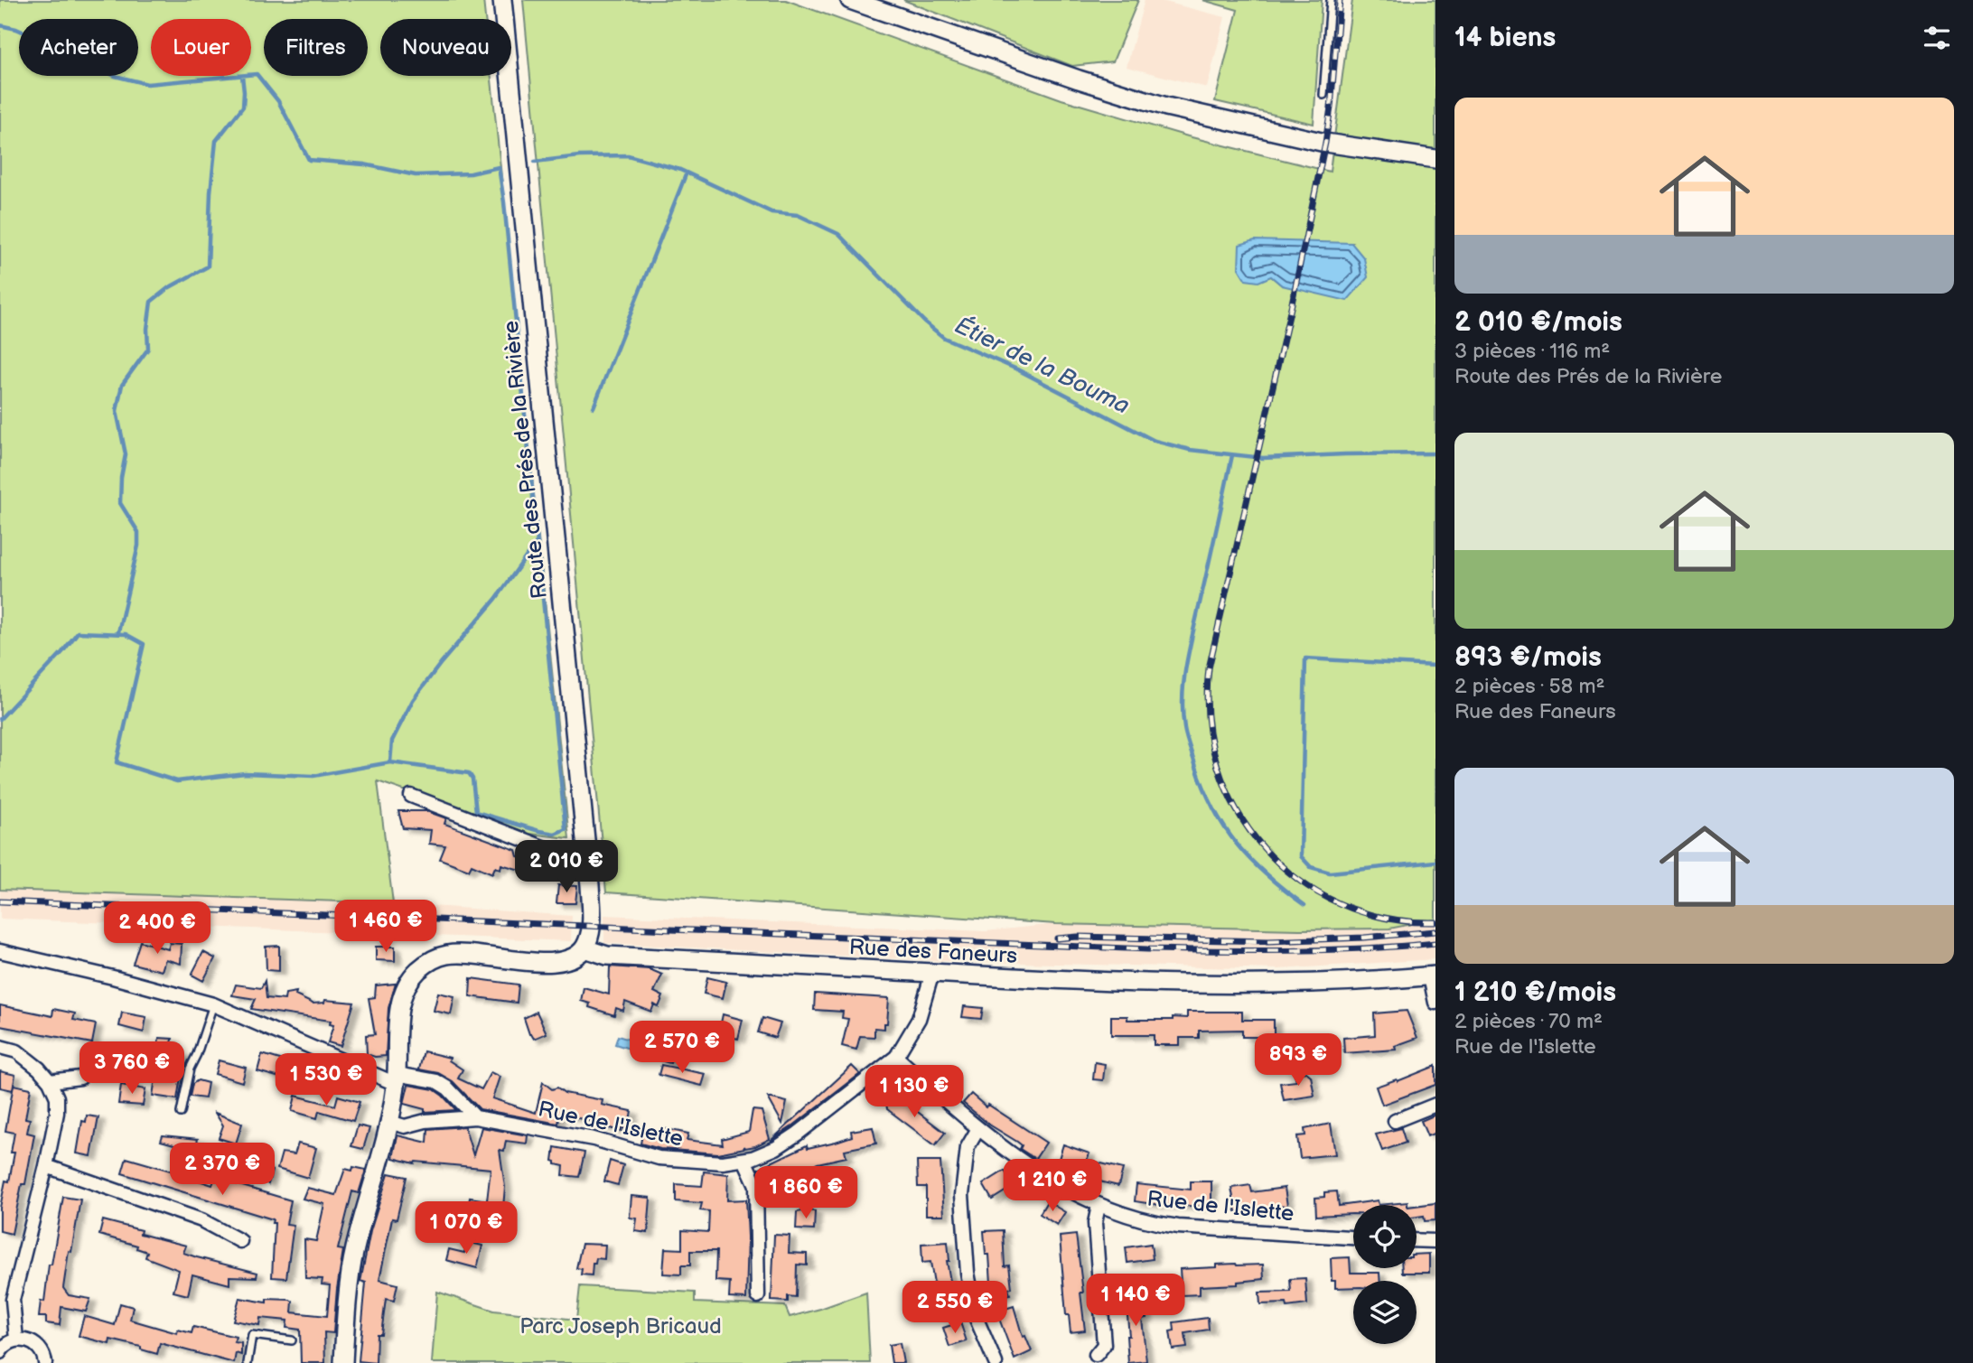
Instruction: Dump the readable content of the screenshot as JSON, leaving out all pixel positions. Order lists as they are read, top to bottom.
{
  "streets": {
    "street": ["Route des Prés de la Rivière", "Rue des Faneurs", "Rue de l'Islette"]
  },
  "crossings": [
    ["Route des Prés de la Rivière", "Rue des Faneurs"],
    ["Rue des Faneurs", "Rue de l'Islette"]
  ],
  "water": ["Étier de la Bouma"],
  "parks": ["Parc Joseph Bricaud"],
  "page": {
    "heading": "14 biens",
    "chip": [
      "Acheter",
      "Louer",
      "Filtres",
      "Nouveau"
    ],
    "list": [
      {
        "name": "2 010 €/mois",
        "note": "3 pièces · 116 m² · Route des Prés de la Rivière"
      },
      {
        "name": "893 €/mois",
        "note": "2 pièces · 58 m² · Rue des Faneurs"
      },
      {
        "name": "1 210 €/mois",
        "note": "2 pièces · 70 m² · Rue de l'Islette"
      }
    ],
    "price": [
      "2 010 €",
      "1 460 €",
      "2 400 €",
      "2 570 €",
      "893 €",
      "3 760 €",
      "1 530 €",
      "1 130 €",
      "2 370 €",
      "1 210 €",
      "1 860 €",
      "1 070 €",
      "1 140 €",
      "2 550 €"
    ]
  }
}
